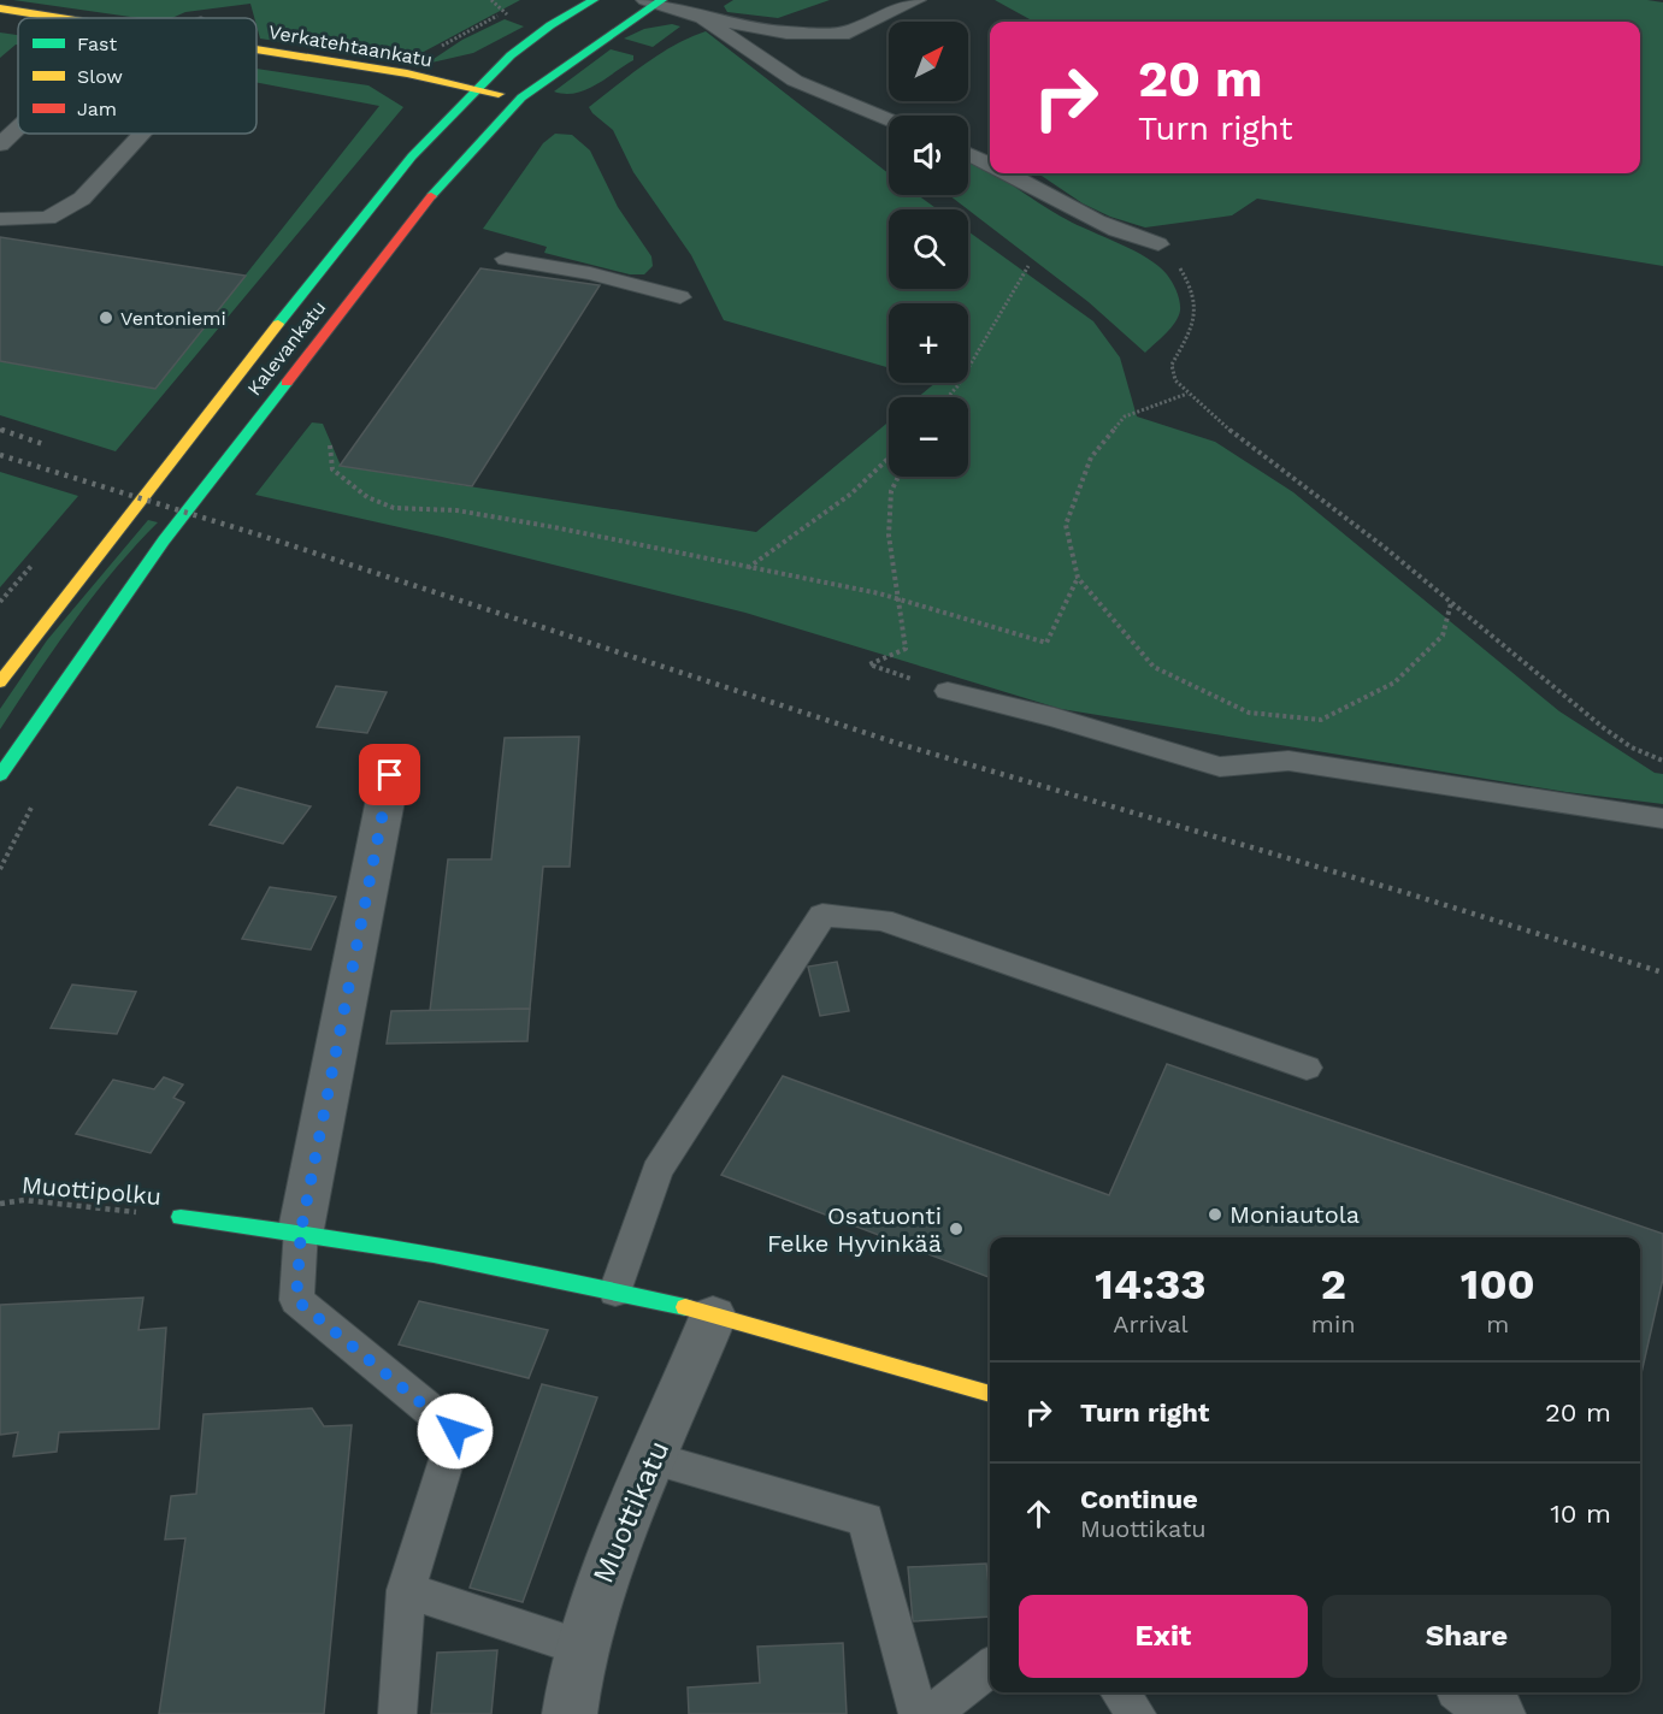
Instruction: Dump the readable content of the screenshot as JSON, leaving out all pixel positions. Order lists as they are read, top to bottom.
{
  "streets": {
    "main road": ["Verkatehtaankatu", "Kalevankatu"],
    "street": ["Muottikatu"],
    "path": ["Muottipolku"]
  },
  "crossings": [
    ["Verkatehtaankatu", "Kalevankatu"]
  ],
  "places": ["Ventoniemi", "Moniautola", "Osatuonti Felke Hyvinkää"],
  "legend": ["Fast", "Slow", "Jam"],
  "north": "top right",
  "page": {
    "map_buttons": ["+", "−"],
    "turn": ["20 m", "Turn right"],
    "eta": [
      "14:33",
      "Arrival",
      "2",
      "min",
      "100",
      "m"
    ],
    "list": [
      {
        "name": "Turn right",
        "value": "20 m"
      },
      {
        "name": "Continue",
        "note": "Muottikatu",
        "value": "10 m"
      }
    ],
    "buttons": ["Exit", "Share"]
  }
}
